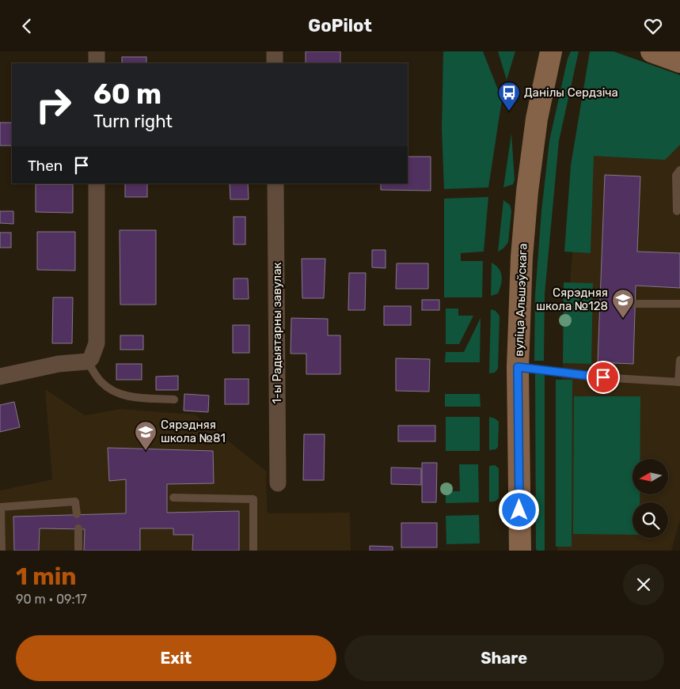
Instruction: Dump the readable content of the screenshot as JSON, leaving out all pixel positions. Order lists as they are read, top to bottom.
{
  "streets": {
    "main road": ["вуліца Альшэўскага"],
    "street": ["1-ы Радыятарны завулак"]
  },
  "places": {
    "bus stop": ["Данілы Сердзіча"],
    "school or university": ["Сярэдняя школа №128", "Сярэдняя школа №81"]
  },
  "north": "left",
  "page": {
    "header": "GoPilot",
    "turn": ["60 m", "Turn right"],
    "then": "Then",
    "heading": ["1 min", "90 m · 09:17"],
    "buttons": ["Exit", "Share"]
  }
}
